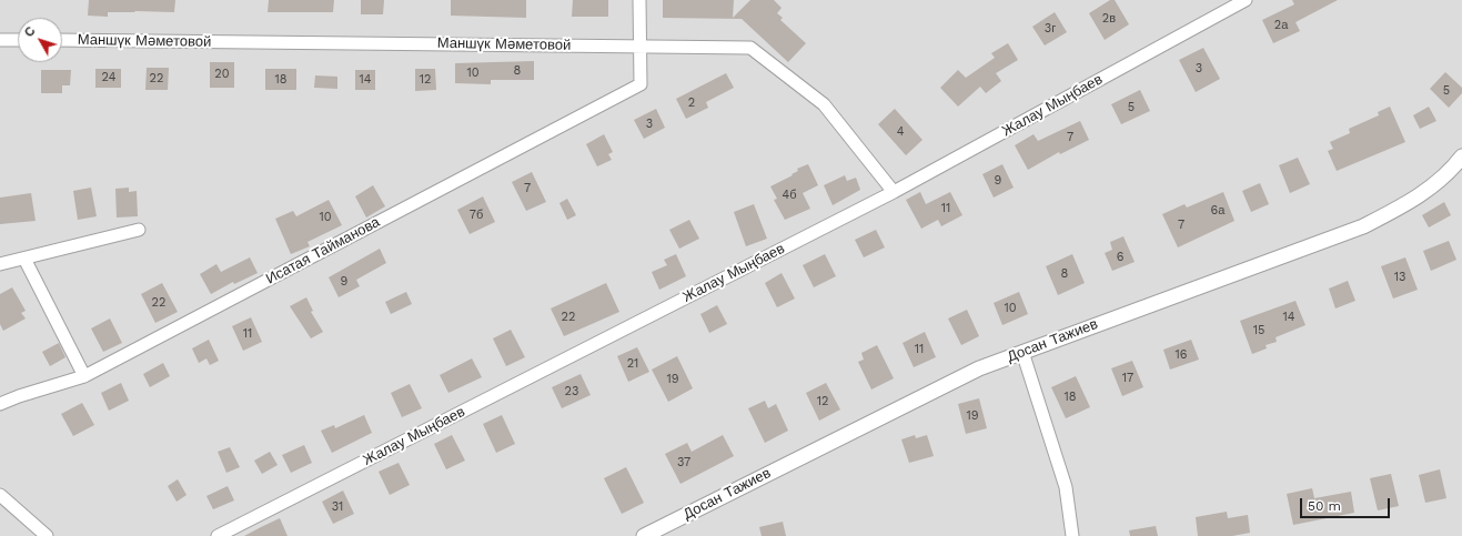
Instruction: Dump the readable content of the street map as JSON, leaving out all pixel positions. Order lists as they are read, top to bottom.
{
  "streets": {
    "street": [
      "Маншүк Мәметовой",
      "Жалау Мыңбаев",
      "Исатая Тайманова",
      "Досан Тажиев"
    ]
  },
  "crossings": [
    ["Маншүк Мәметовой", "Жалау Мыңбаев"],
    ["Маншүк Мәметовой", "Исатая Тайманова"]
  ],
  "house_numbers": [
    "2в",
    "2а",
    "3г",
    "3",
    "8",
    "10",
    "20",
    "24",
    "22",
    "18",
    "14",
    "12",
    "5",
    "2",
    "5",
    "3",
    "4",
    "7",
    "9",
    "7",
    "4б",
    "11",
    "6а",
    "7б",
    "10",
    "7",
    "6",
    "8",
    "13",
    "9",
    "22",
    "10",
    "22",
    "14",
    "15",
    "11",
    "11",
    "16",
    "21",
    "17",
    "19",
    "23",
    "18",
    "12",
    "19",
    "37",
    "31"
  ],
  "scale_bar": "50 m",
  "north": "top left"
}
